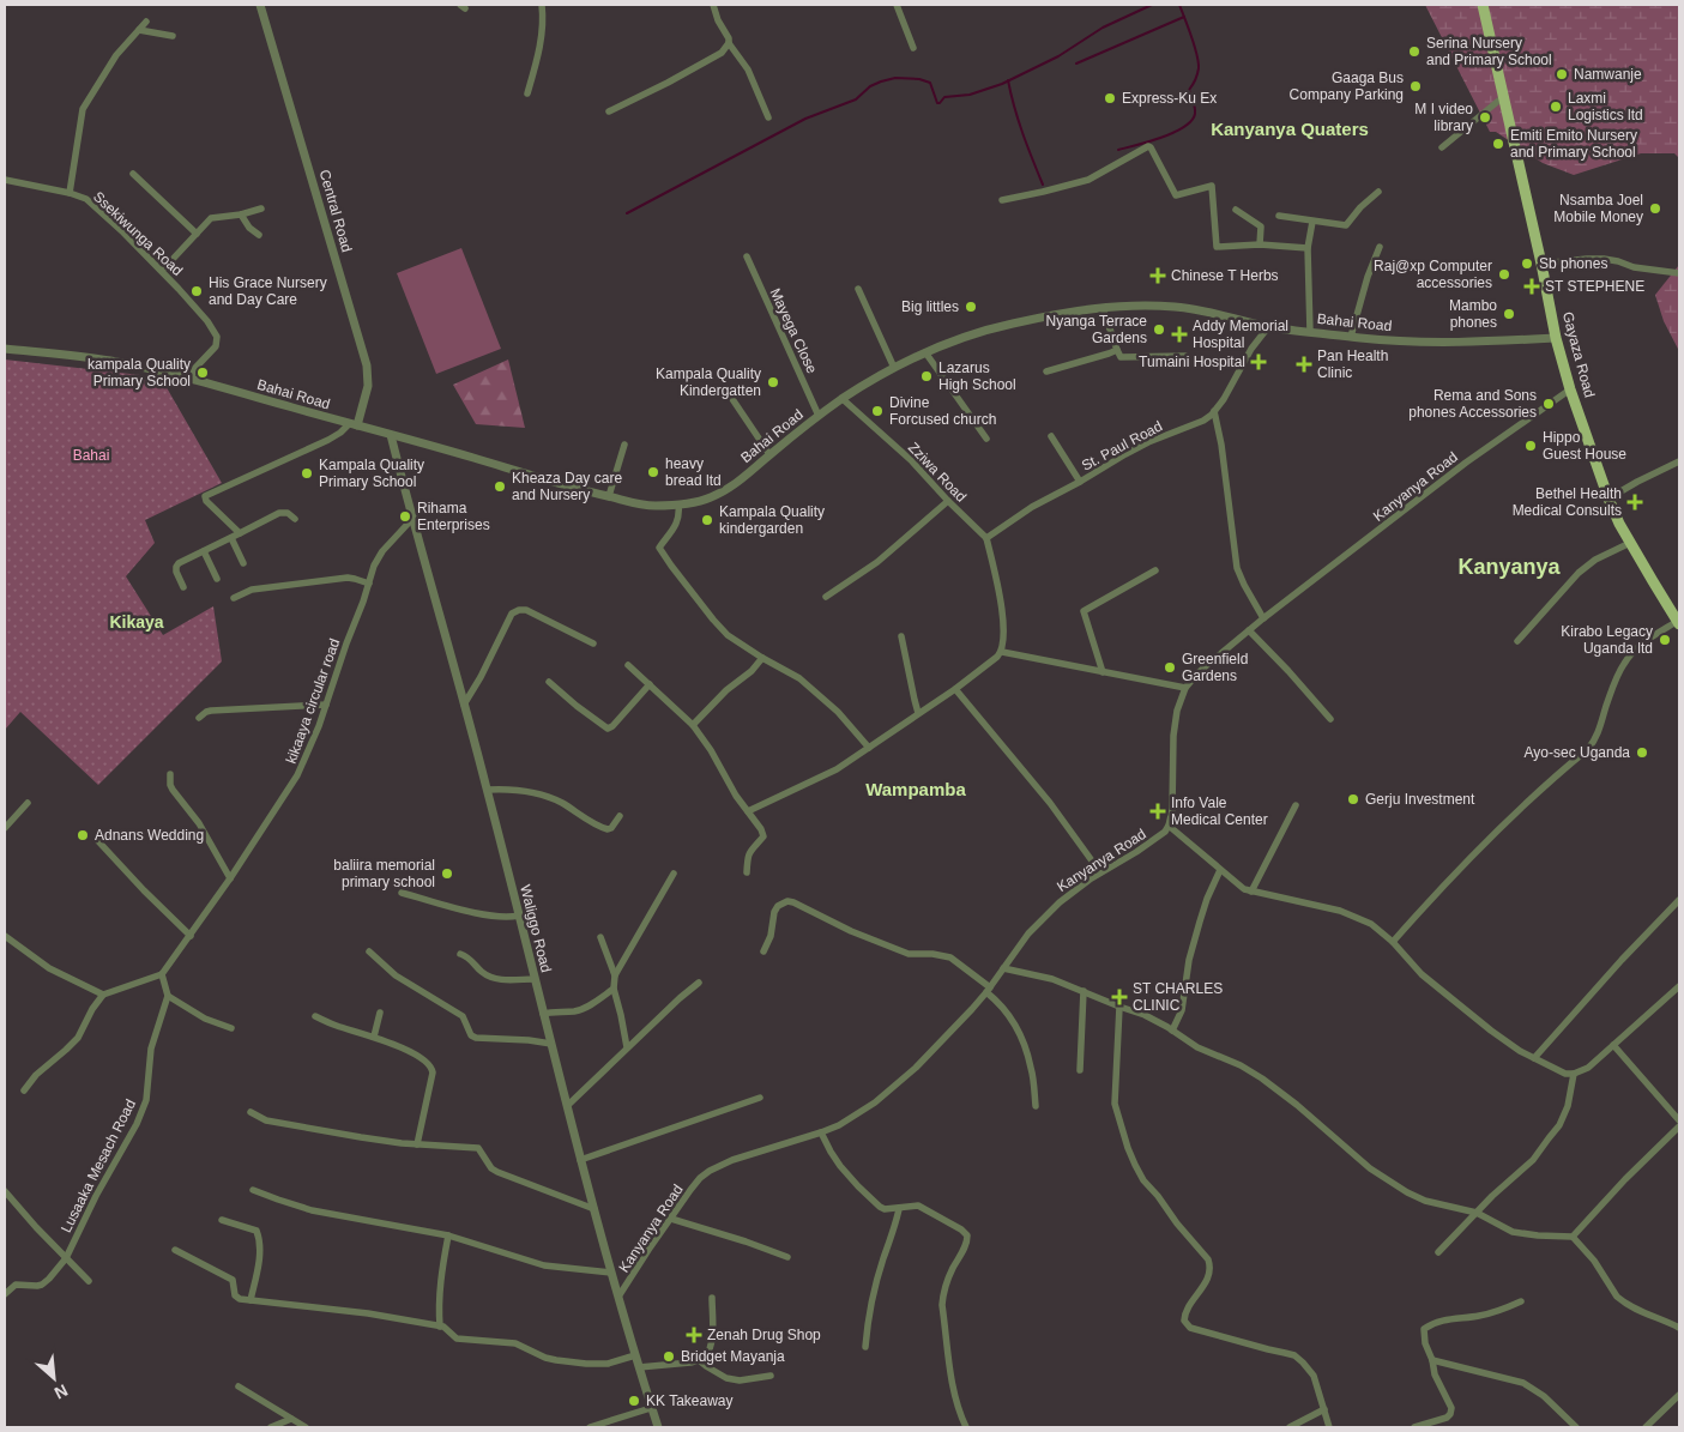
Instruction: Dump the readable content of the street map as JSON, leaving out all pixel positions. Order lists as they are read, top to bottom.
{
  "streets": {
    "main road": ["Gayaza Road"],
    "street": [
      "Central Road",
      "Ssekiwunga Road",
      "Bahai Road",
      "Mayega Close",
      "St. Paul Road",
      "Zziwa Road",
      "Kanyanya Road",
      "kikaaya circular road",
      "Waliggo Road",
      "Lusaaka Mesach Road"
    ]
  },
  "crossings": [
    ["Central Road", "Bahai Road"],
    ["Ssekiwunga Road", "Bahai Road"],
    ["Bahai Road", "Mayega Close"],
    ["Bahai Road", "Gayaza Road"],
    ["Bahai Road", "St. Paul Road"],
    ["Bahai Road", "Zziwa Road"],
    ["Bahai Road", "Waliggo Road"],
    ["Gayaza Road", "Kanyanya Road"],
    ["St. Paul Road", "Zziwa Road"],
    ["Kanyanya Road", "Waliggo Road"],
    ["kikaaya circular road", "Waliggo Road"]
  ],
  "districts": [
    "Kanyanya Quaters",
    "Kanyanya",
    "Kikaya",
    "Wampamba"
  ],
  "parks": ["Bahai"],
  "places": {
    "other": [
      "Serina Nursery and Primary School",
      "Namwanje",
      "Gaaga Bus Company Parking",
      "Express-Ku Ex",
      "Laxmi Logistics ltd",
      "M I video library",
      "Emiti Emito Nursery and Primary School",
      "Nsamba Joel Mobile Money",
      "Sb phones",
      "Raj@xp Computer accessories",
      "His Grace Nursery and Day Care",
      "Big littles",
      "Mambo phones",
      "Nyanga Terrace Gardens",
      "kampala Quality Primary School",
      "Lazarus High School",
      "Kampala Quality Kindergatten",
      "Rema and Sons phones Accessories",
      "Divine Forcused church",
      "Hippo Guest House",
      "heavy bread ltd",
      "Kampala Quality Primary School",
      "Kheaza Day care and Nursery",
      "Rihama Enterprises",
      "Kampala Quality kindergarden",
      "Kirabo Legacy Uganda ltd",
      "Greenfield Gardens",
      "Ayo-sec Uganda",
      "Gerju Investment",
      "Adnans Wedding",
      "baliira memorial primary school",
      "Bridget Mayanja",
      "KK Takeaway"
    ],
    "health": [
      "Chinese T Herbs",
      "ST STEPHENE",
      "Addy Memorial Hospital",
      "Tumaini Hospital",
      "Pan Health Clinic",
      "Bethel Health Medical Consults",
      "Info Vale Medical Center",
      "ST CHARLES CLINIC",
      "Zenah Drug Shop"
    ]
  },
  "north": "bottom right"
}
